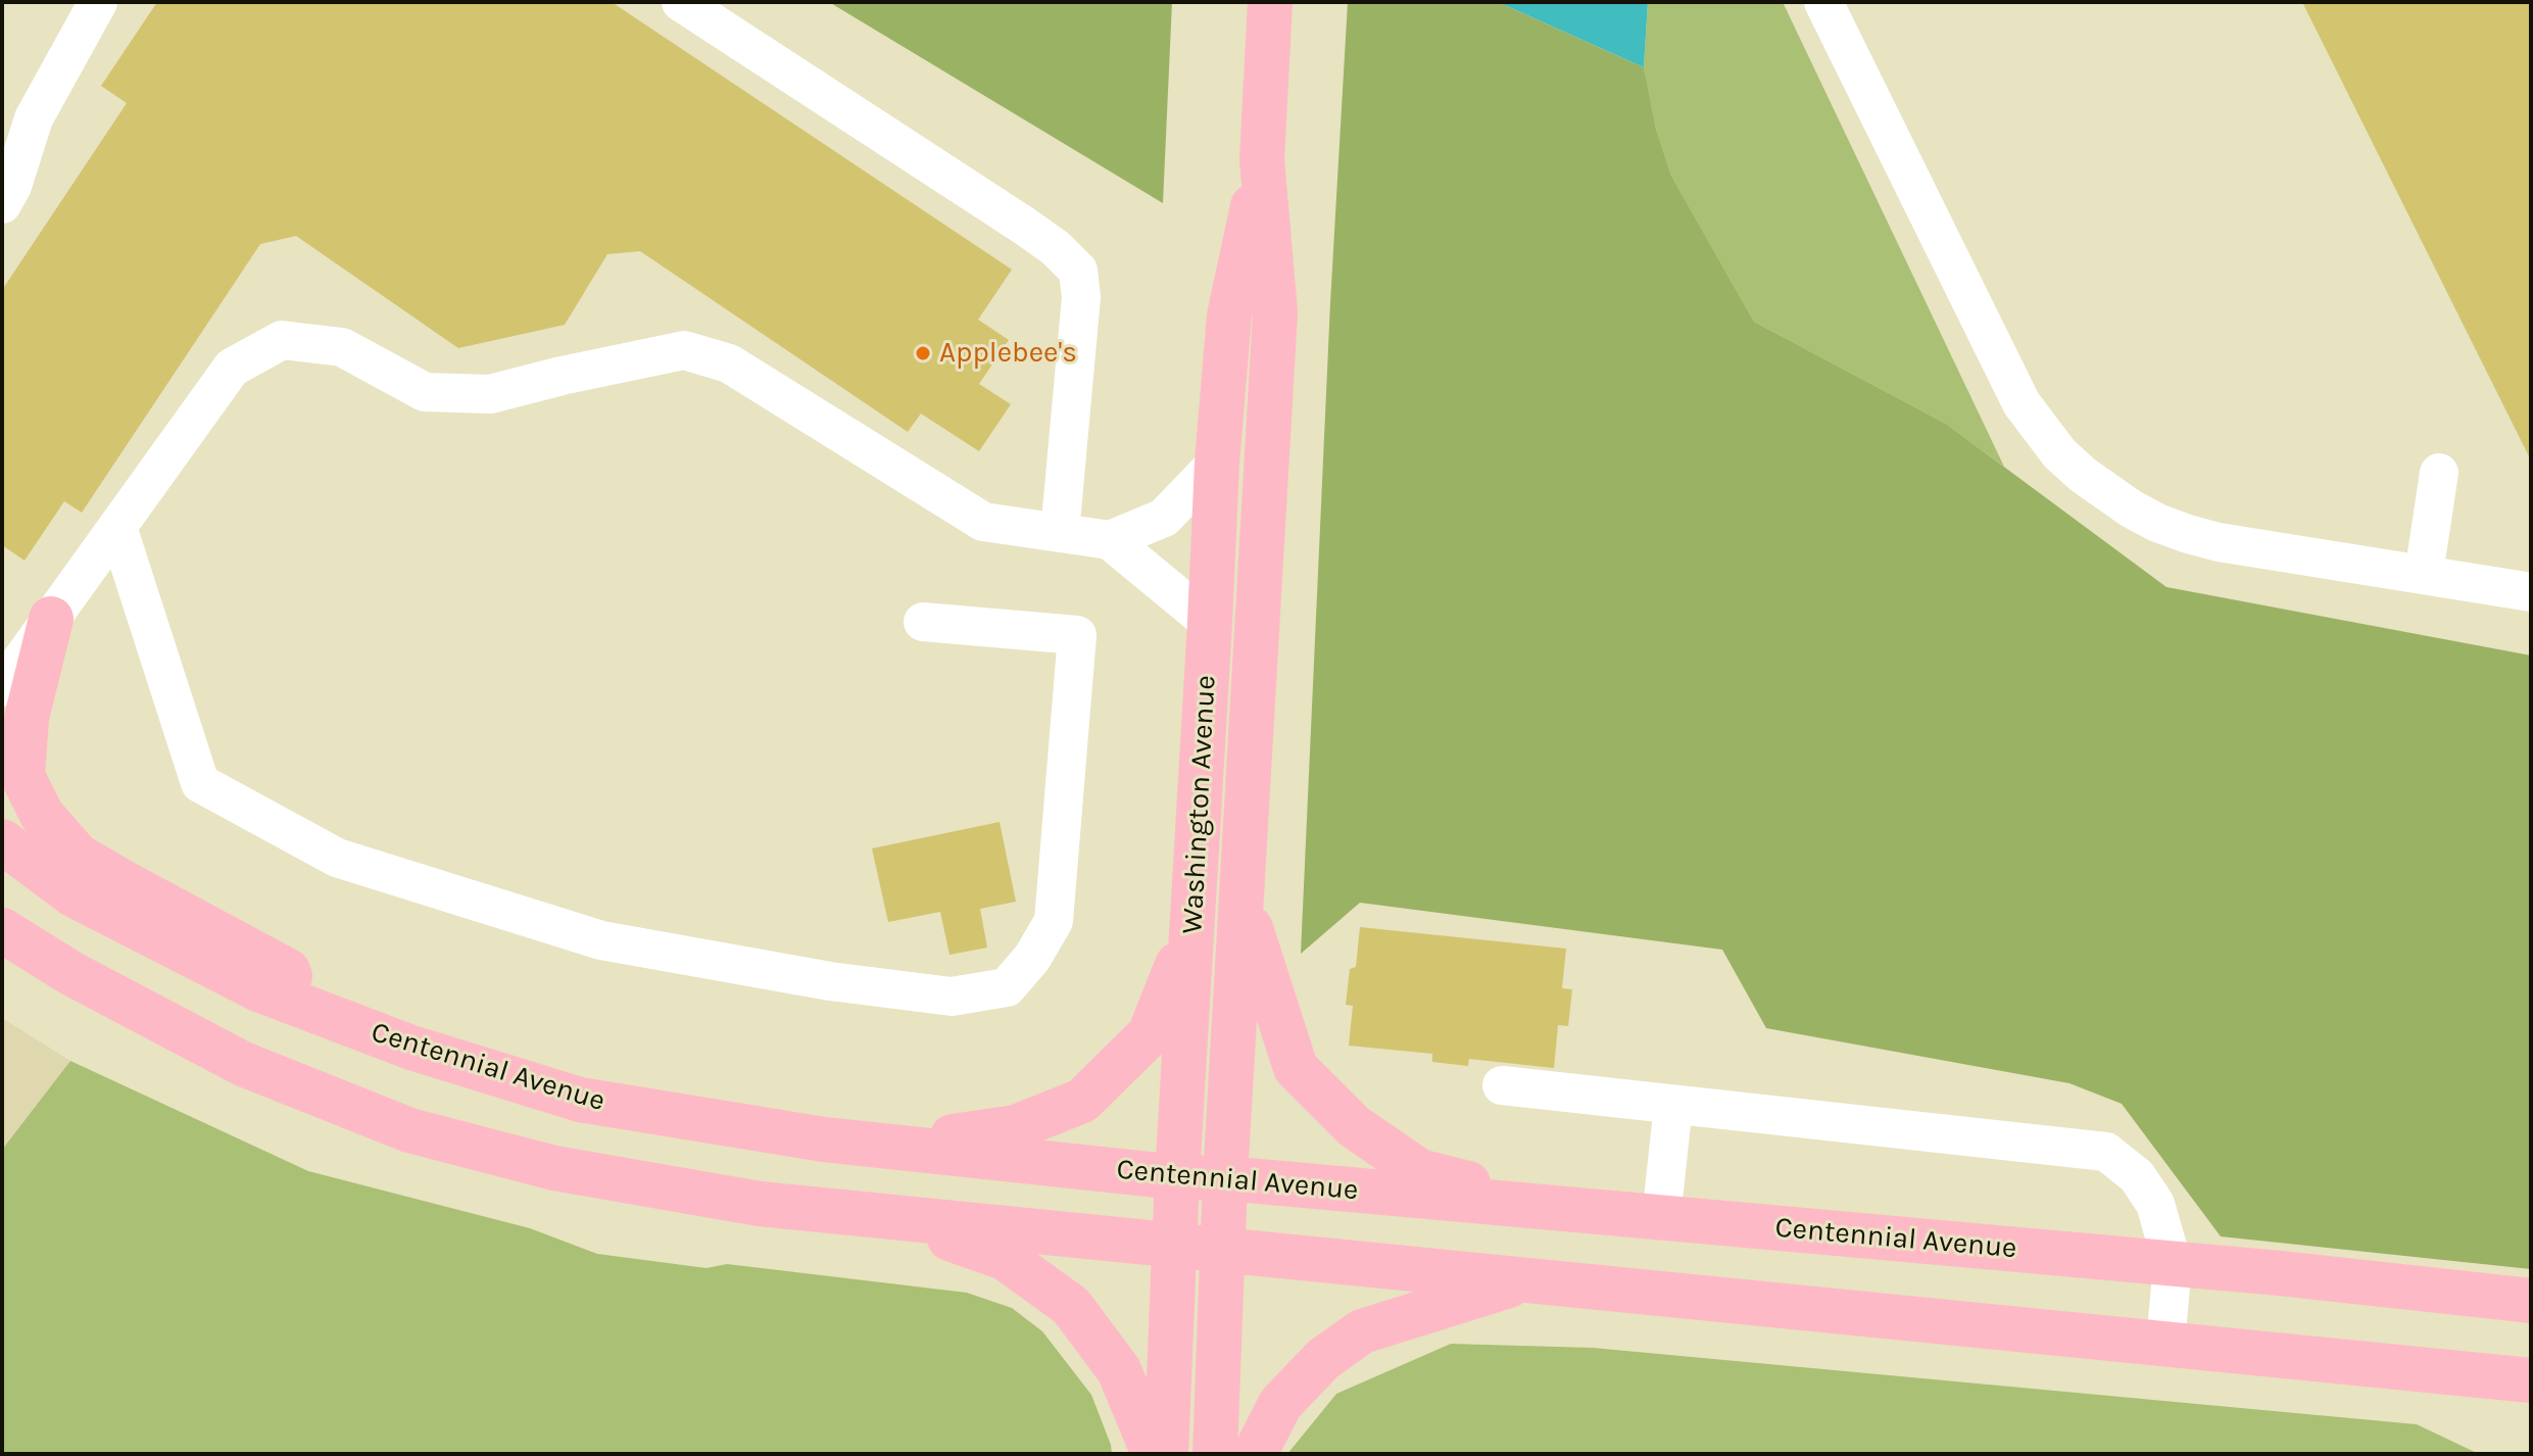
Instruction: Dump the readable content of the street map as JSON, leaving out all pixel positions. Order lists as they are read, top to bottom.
{
  "streets": {
    "main road": ["Washington Avenue", "Centennial Avenue"]
  },
  "crossings": [
    ["Washington Avenue", "Centennial Avenue"]
  ],
  "places": ["Applebee's"]
}
